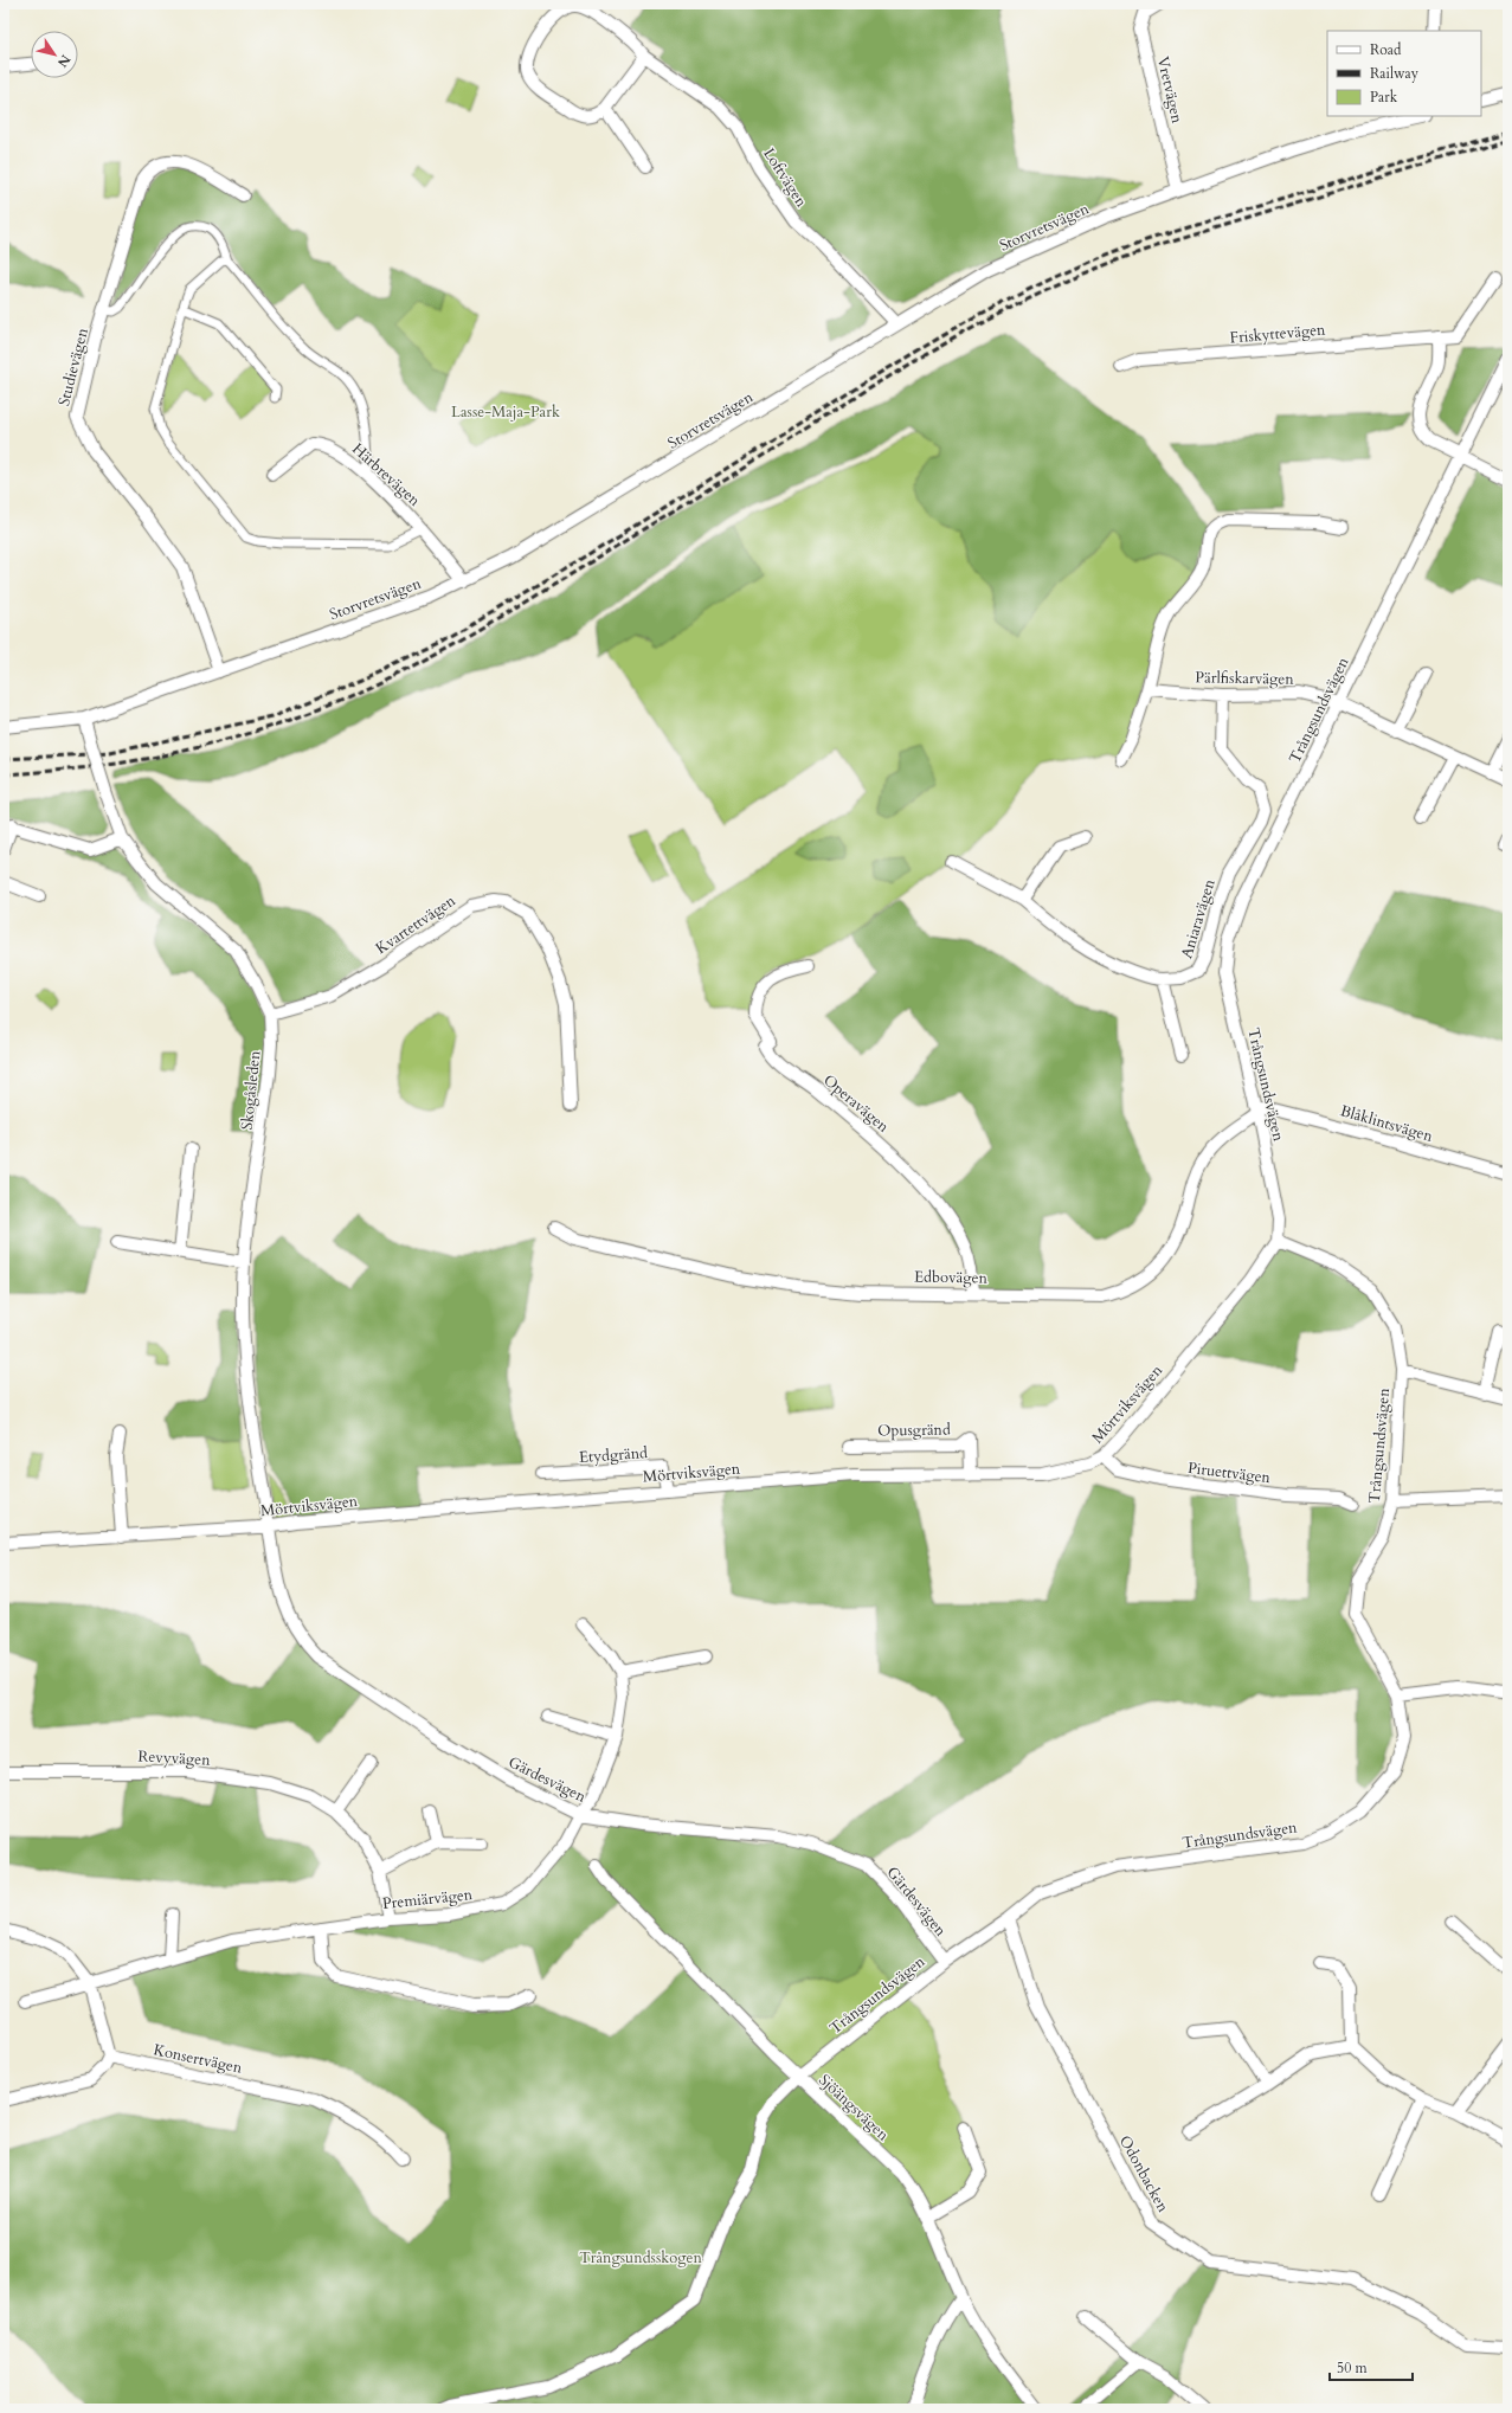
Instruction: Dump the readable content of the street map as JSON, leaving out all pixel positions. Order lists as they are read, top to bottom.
{
  "streets": {
    "street": [
      "Vretvägen",
      "Loftvägen",
      "Storvretsvägen",
      "Friskyttevägen",
      "Studievägen",
      "Härbrevägen",
      "Pärlfiskarvägen",
      "Trångsundsvägen",
      "Aniaravägen",
      "Kvartettvägen",
      "Skogåsleden",
      "Operavägen",
      "Blåklintsvägen",
      "Edbovägen",
      "Mörtviksvägen",
      "Opusgränd",
      "Etydgränd",
      "Piruettvägen",
      "Revyvägen",
      "Gärdesvägen",
      "Premiärvägen",
      "Konsertvägen",
      "Sjöängsvägen",
      "Odonbacken"
    ]
  },
  "crossings": [
    ["Vretvägen", "Storvretsvägen"],
    ["Loftvägen", "Storvretsvägen"],
    ["Storvretsvägen", "Studievägen"],
    ["Storvretsvägen", "Härbrevägen"],
    ["Storvretsvägen", "Skogåsleden"],
    ["Pärlfiskarvägen", "Trångsundsvägen"],
    ["Pärlfiskarvägen", "Aniaravägen"],
    ["Trångsundsvägen", "Blåklintsvägen"],
    ["Trångsundsvägen", "Edbovägen"],
    ["Trångsundsvägen", "Mörtviksvägen"],
    ["Trångsundsvägen", "Gärdesvägen"],
    ["Trångsundsvägen", "Sjöängsvägen"],
    ["Trångsundsvägen", "Odonbacken"],
    ["Kvartettvägen", "Skogåsleden"],
    ["Skogåsleden", "Mörtviksvägen"],
    ["Skogåsleden", "Gärdesvägen"],
    ["Operavägen", "Edbovägen"],
    ["Blåklintsvägen", "Edbovägen"],
    ["Mörtviksvägen", "Opusgränd"],
    ["Mörtviksvägen", "Etydgränd"],
    ["Mörtviksvägen", "Piruettvägen"],
    ["Mörtviksvägen", "Gärdesvägen"],
    ["Revyvägen", "Premiärvägen"],
    ["Gärdesvägen", "Premiärvägen"]
  ],
  "parks": ["Lasse-Maja-Park", "Trångsundsskogen"],
  "legend": ["Road", "Railway", "Park"],
  "scale_bar": "50 m",
  "north": "bottom right"
}
